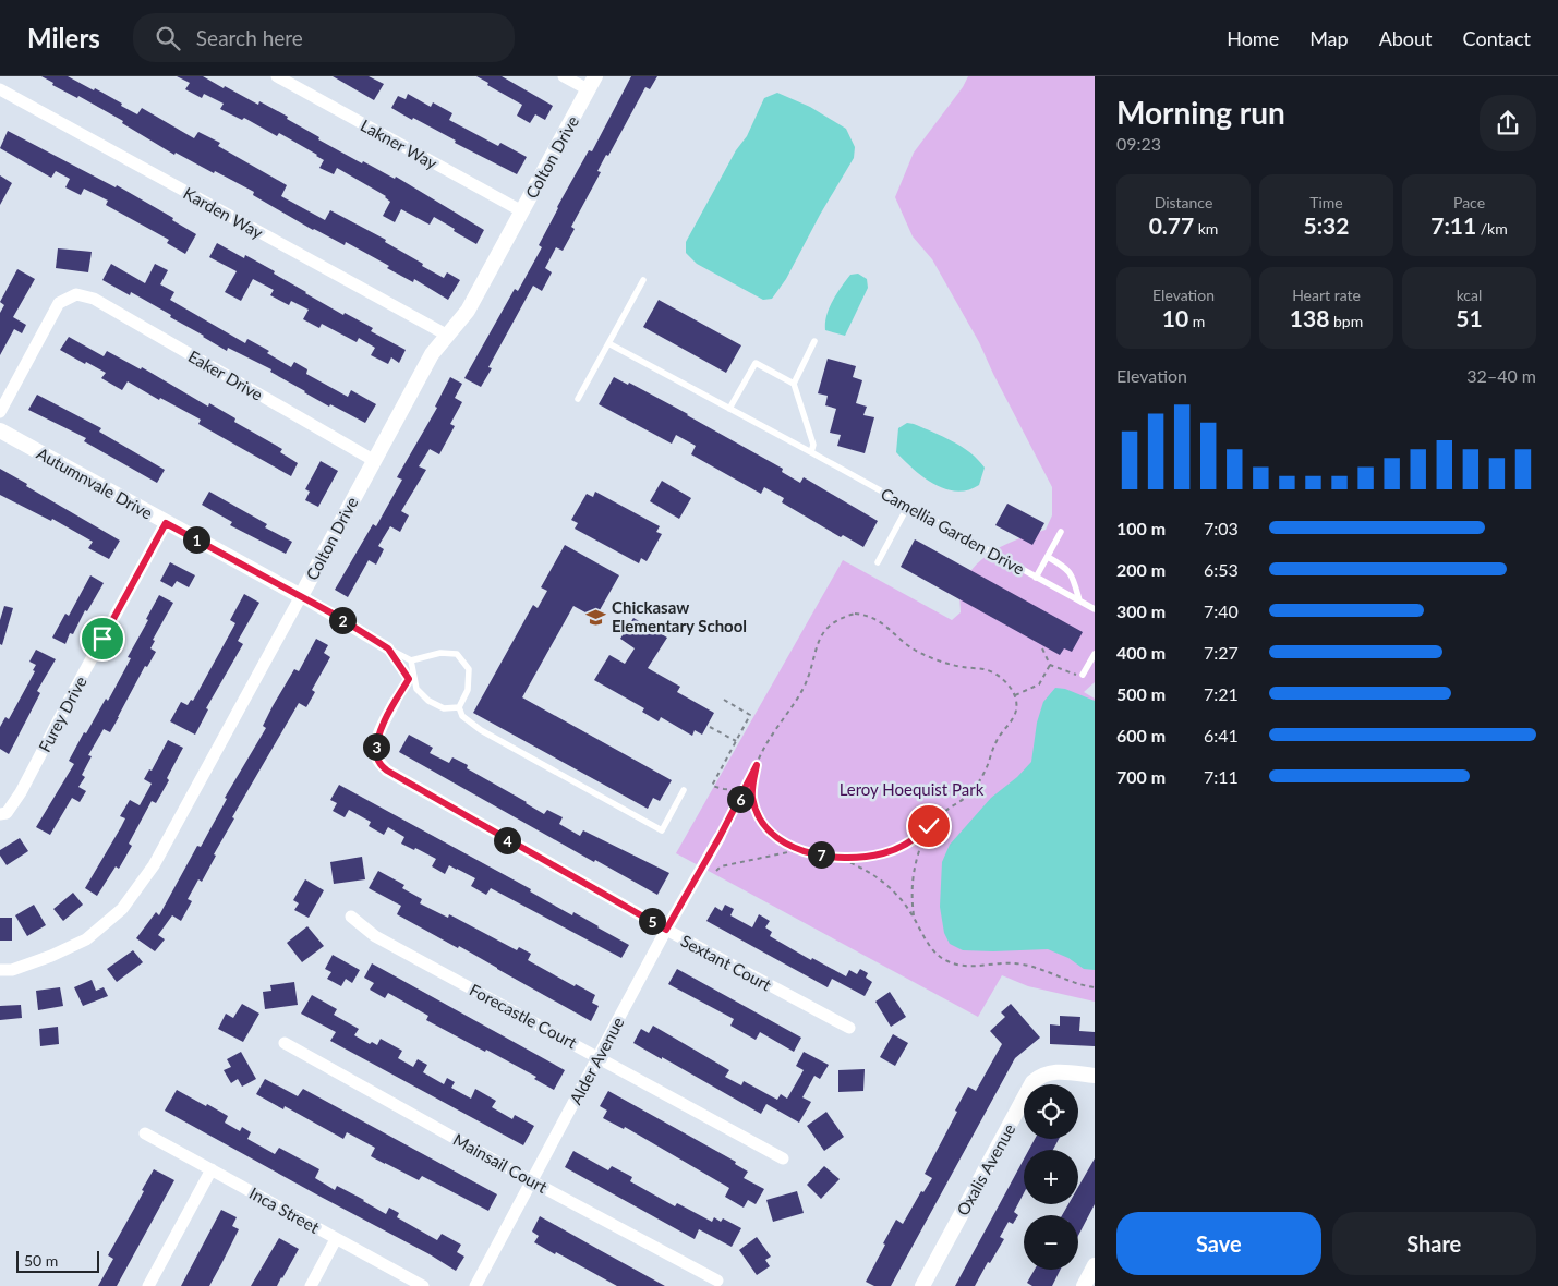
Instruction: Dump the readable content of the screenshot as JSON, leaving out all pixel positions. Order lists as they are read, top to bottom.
{
  "streets": {
    "street": [
      "Lakner Way",
      "Colton Drive",
      "Karden Way",
      "Eaker Drive",
      "Autumnvale Drive",
      "Furey Drive",
      "Sextant Court",
      "Forecastle Court",
      "Alder Avenue",
      "Mainsail Court",
      "Oxalis Avenue",
      "Inca Street"
    ],
    "lane": ["Camellia Garden Drive"]
  },
  "crossings": [
    ["Lakner Way", "Colton Drive"],
    ["Colton Drive", "Karden Way"],
    ["Colton Drive", "Eaker Drive"],
    ["Colton Drive", "Autumnvale Drive"],
    ["Autumnvale Drive", "Furey Drive"],
    ["Sextant Court", "Alder Avenue"],
    ["Forecastle Court", "Alder Avenue"],
    ["Alder Avenue", "Mainsail Court"]
  ],
  "parks": ["Leroy Hoequist Park"],
  "places": {
    "school or university": ["Chickasaw Elementary School"]
  },
  "scale_bar": "50 m",
  "page": {
    "header": "Milers",
    "search": "Search here",
    "nav": [
      "Home",
      "Map",
      "About",
      "Contact"
    ],
    "heading": ["Morning run", "09:23"],
    "stats": [
      ["Distance", "0.77 km"],
      ["Time", "5:32"],
      ["Pace", "7:11 /km"],
      ["Elevation", "10 m"],
      ["Heart rate", "138 bpm"],
      ["kcal", "51"]
    ],
    "chart": ["Elevation", "32–40 m"],
    "list": [
      {
        "name": "100 m",
        "note": "7:03"
      },
      {
        "name": "200 m",
        "note": "6:53"
      },
      {
        "name": "300 m",
        "note": "7:40"
      },
      {
        "name": "400 m",
        "note": "7:27"
      },
      {
        "name": "500 m",
        "note": "7:21"
      },
      {
        "name": "600 m",
        "note": "6:41"
      },
      {
        "name": "700 m",
        "note": "7:11"
      }
    ],
    "pins": [
      "1",
      "2",
      "3",
      "6",
      "4",
      "7",
      "5"
    ],
    "map_buttons": ["+", "−"],
    "buttons": ["Save", "Share"],
    "scale": "50 m"
  }
}
